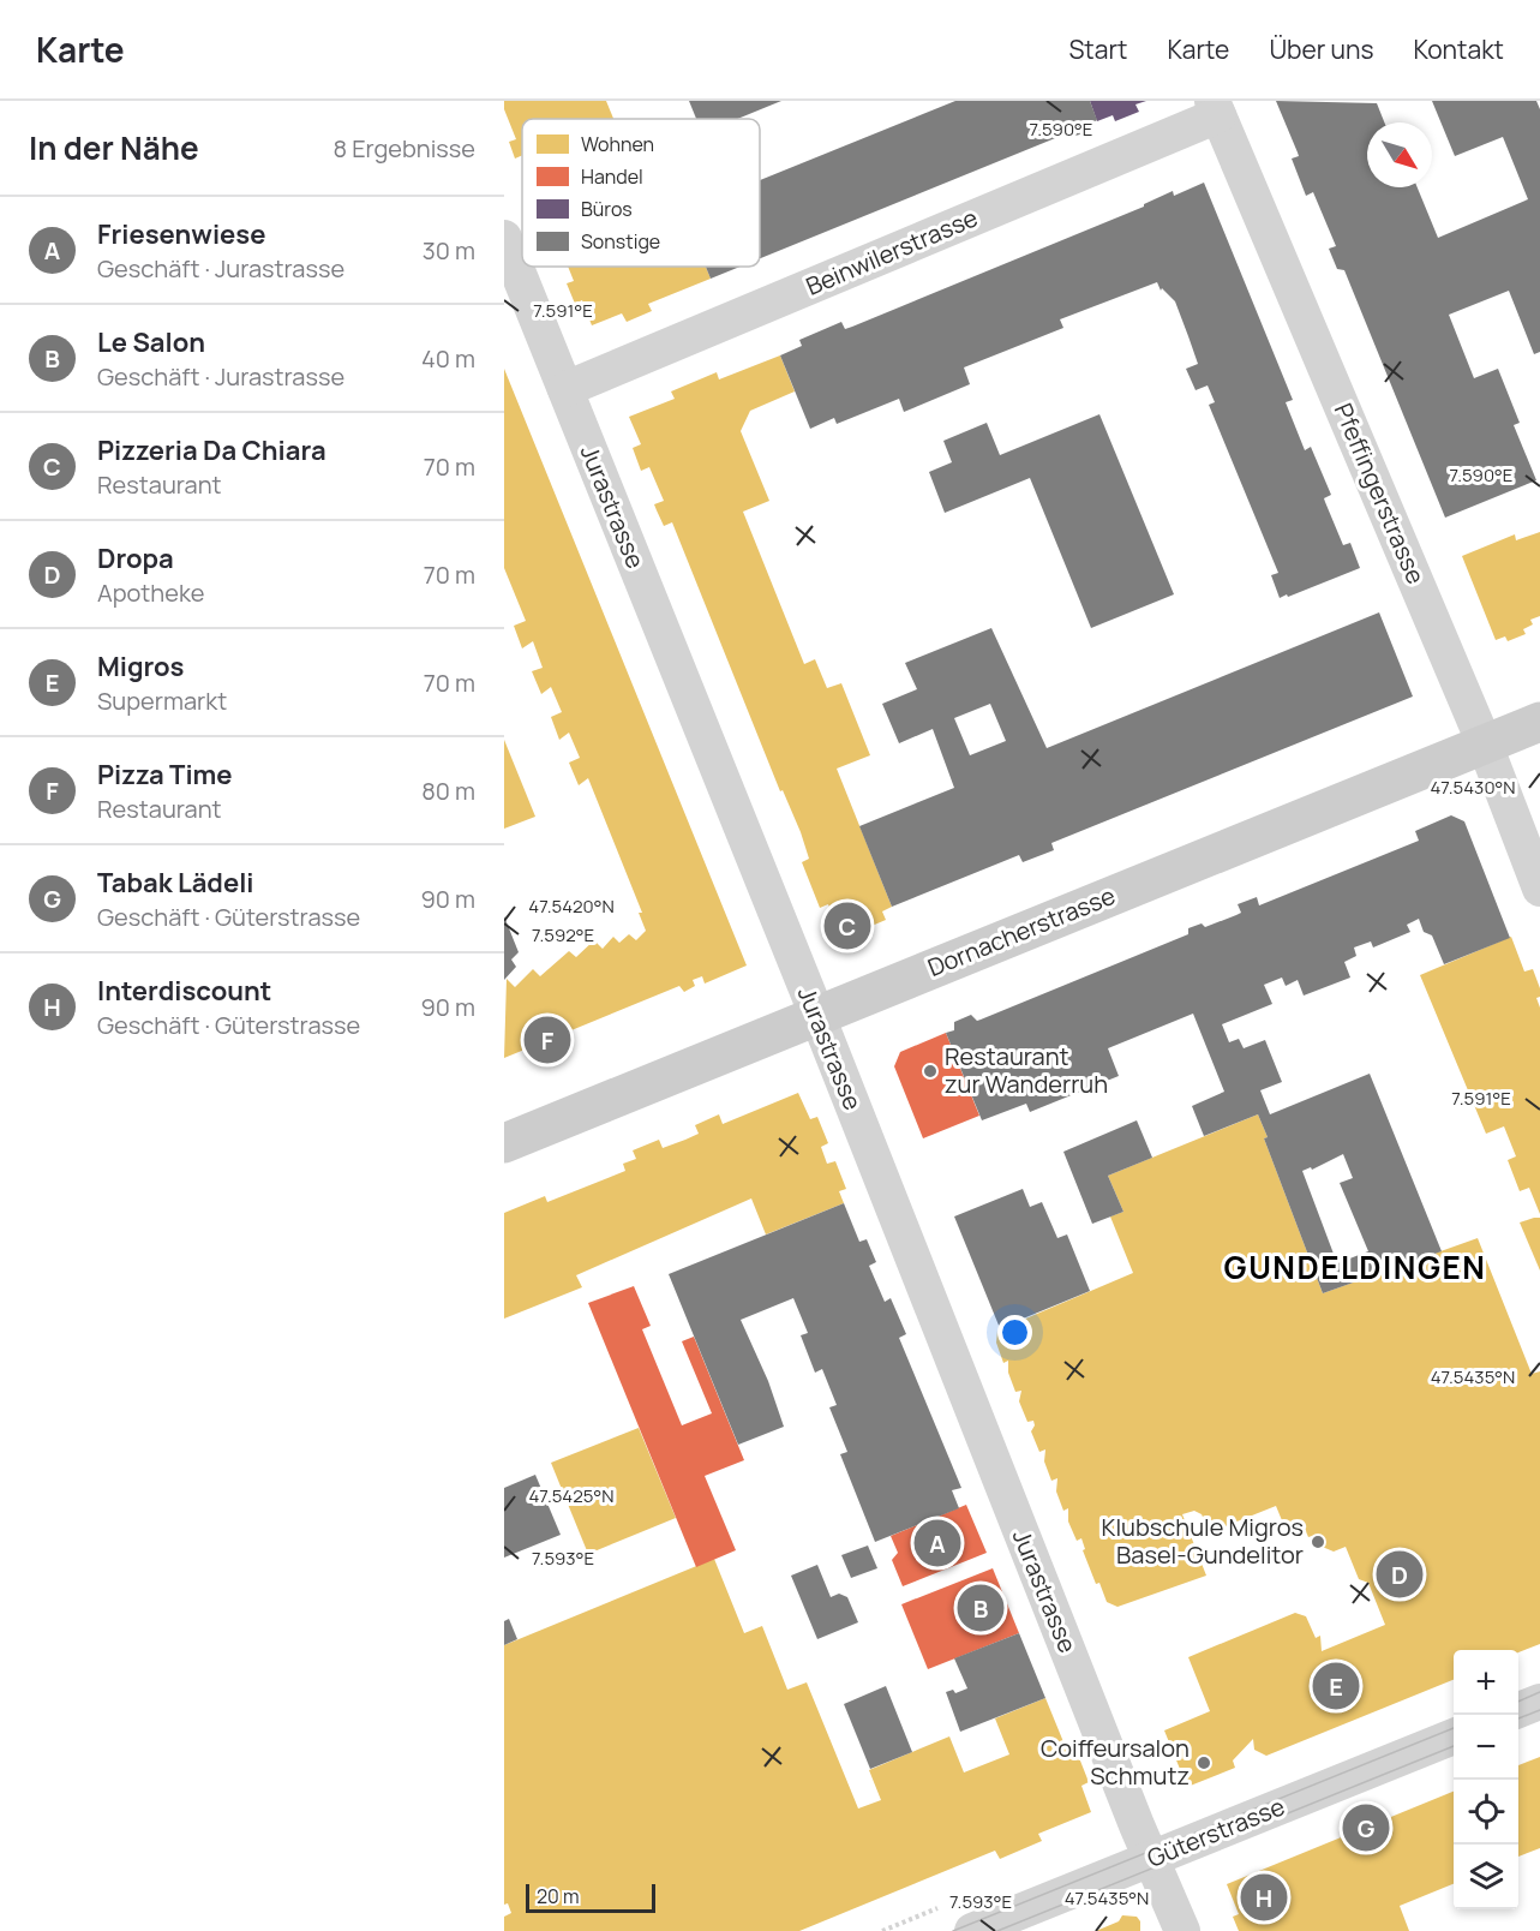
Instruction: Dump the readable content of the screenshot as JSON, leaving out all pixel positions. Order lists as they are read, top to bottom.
{
  "streets": {
    "main road": ["Dornacherstrasse"],
    "street": [
      "Beinwilerstrasse",
      "Pfeffingerstrasse",
      "Jurastrasse",
      "Güterstrasse"
    ]
  },
  "crossings": [
    ["Beinwilerstrasse", "Pfeffingerstrasse"],
    ["Beinwilerstrasse", "Jurastrasse"],
    ["Pfeffingerstrasse", "Dornacherstrasse"],
    ["Jurastrasse", "Dornacherstrasse"],
    ["Jurastrasse", "Güterstrasse"]
  ],
  "districts": ["GUNDELDINGEN"],
  "places": ["Restaurant zur Wanderruh", "Klubschule Migros Basel-Gundelitor", "Coiffeursalon Schmutz"],
  "legend": [
    "Wohnen",
    "Handel",
    "Büros",
    "Sonstige"
  ],
  "scale_bar": "20 m",
  "north": "bottom right",
  "page": {
    "header": "Karte",
    "nav": [
      "Start",
      "Karte",
      "Über uns",
      "Kontakt"
    ],
    "heading": ["In der Nähe", "8 Ergebnisse"],
    "list": [
      {
        "mark": "A",
        "name": "Friesenwiese",
        "note": "Geschäft · Jurastrasse",
        "value": "30 m"
      },
      {
        "mark": "B",
        "name": "Le Salon",
        "note": "Geschäft · Jurastrasse",
        "value": "40 m"
      },
      {
        "mark": "C",
        "name": "Pizzeria Da Chiara",
        "note": "Restaurant",
        "value": "70 m"
      },
      {
        "mark": "D",
        "name": "Dropa",
        "note": "Apotheke",
        "value": "70 m"
      },
      {
        "mark": "E",
        "name": "Migros",
        "note": "Supermarkt",
        "value": "70 m"
      },
      {
        "mark": "F",
        "name": "Pizza Time",
        "note": "Restaurant",
        "value": "80 m"
      },
      {
        "mark": "G",
        "name": "Tabak Lädeli",
        "note": "Geschäft · Güterstrasse",
        "value": "90 m"
      },
      {
        "mark": "H",
        "name": "Interdiscount",
        "note": "Geschäft · Güterstrasse",
        "value": "90 m"
      }
    ],
    "pins": [
      "C",
      "F",
      "A",
      "D",
      "B",
      "E",
      "G",
      "H"
    ],
    "map_buttons": ["+", "−"],
    "scale": "20 m"
  },
  "coordinates": [
    "7.590°E",
    "7.591°E",
    "47.5430°N",
    "47.5420°N",
    "7.592°E",
    "47.5435°N",
    "47.5425°N",
    "7.593°E"
  ]
}
